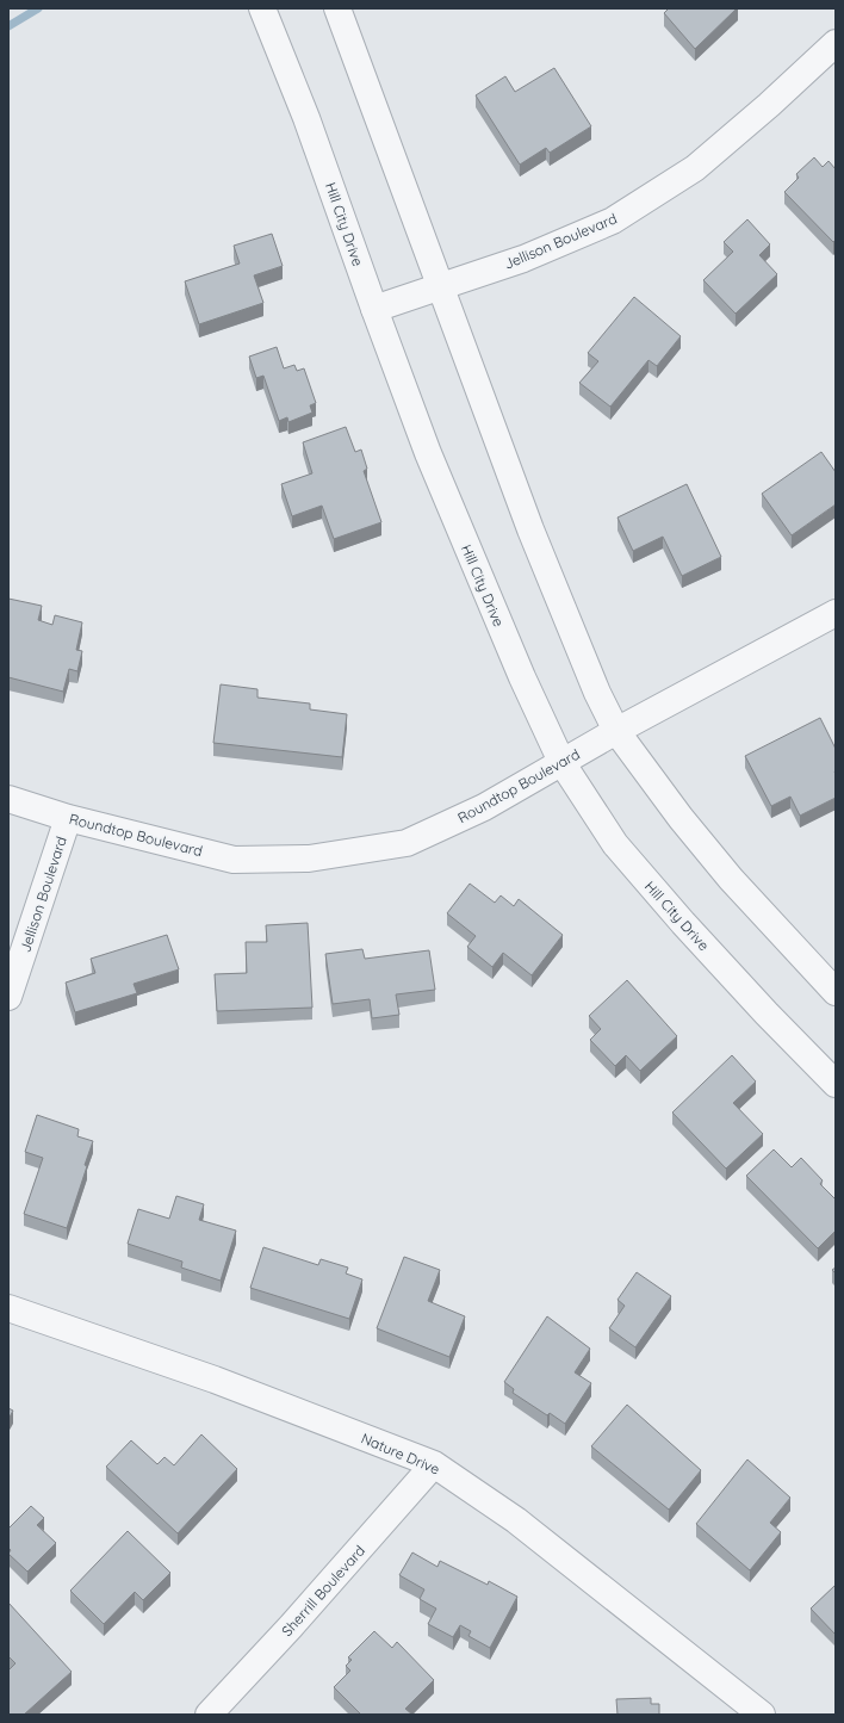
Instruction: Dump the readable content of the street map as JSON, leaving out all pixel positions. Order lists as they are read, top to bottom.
{
  "streets": {
    "street": [
      "Hill City Drive",
      "Jellison Boulevard",
      "Roundtop Boulevard",
      "Nature Drive",
      "Sherrill Boulevard"
    ]
  },
  "crossings": [
    ["Hill City Drive", "Jellison Boulevard"],
    ["Hill City Drive", "Roundtop Boulevard"],
    ["Jellison Boulevard", "Roundtop Boulevard"],
    ["Nature Drive", "Sherrill Boulevard"]
  ]
}
